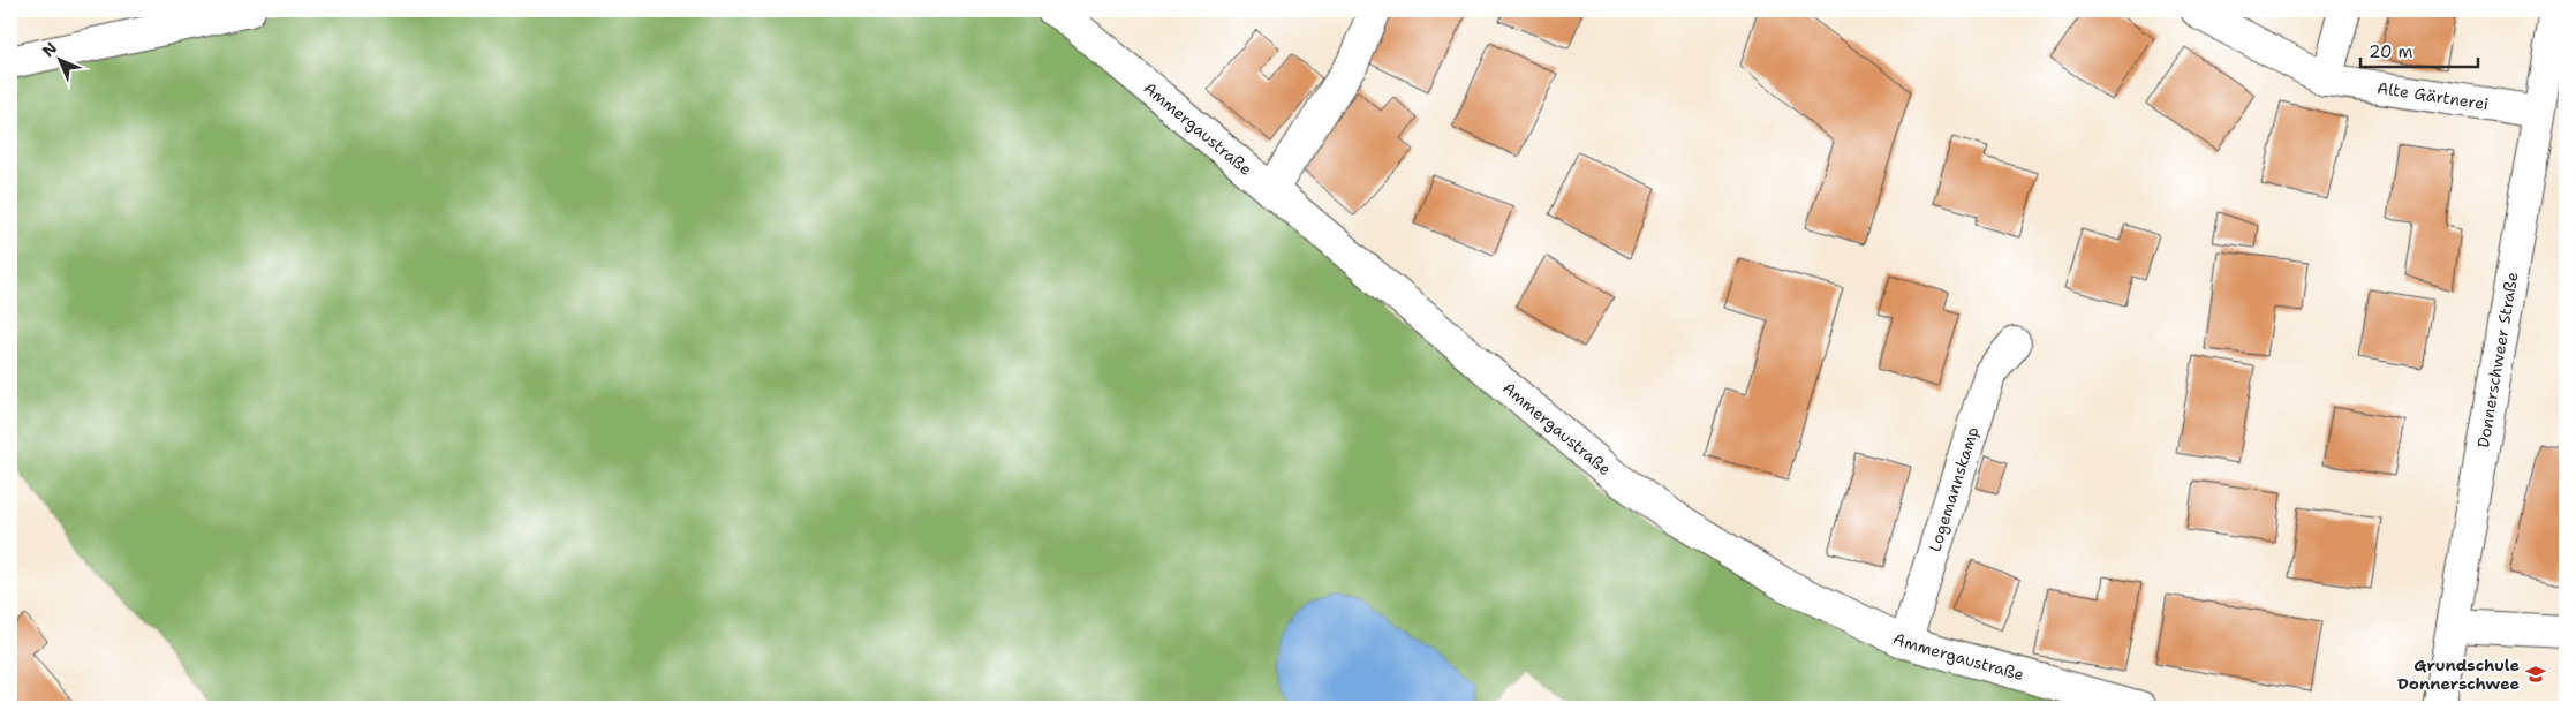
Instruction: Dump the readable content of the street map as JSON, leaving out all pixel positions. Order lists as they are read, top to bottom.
{
  "streets": {
    "street": [
      "Alte Gärtnerei",
      "Ammergaustraße",
      "Donnerschweer Straße",
      "Logemannskamp"
    ]
  },
  "crossings": [
    ["Alte Gärtnerei", "Donnerschweer Straße"],
    ["Ammergaustraße", "Logemannskamp"]
  ],
  "places": {
    "school or university": ["Grundschule Donnerschwee"]
  },
  "scale_bar": "20 m",
  "north": "top left"
}
